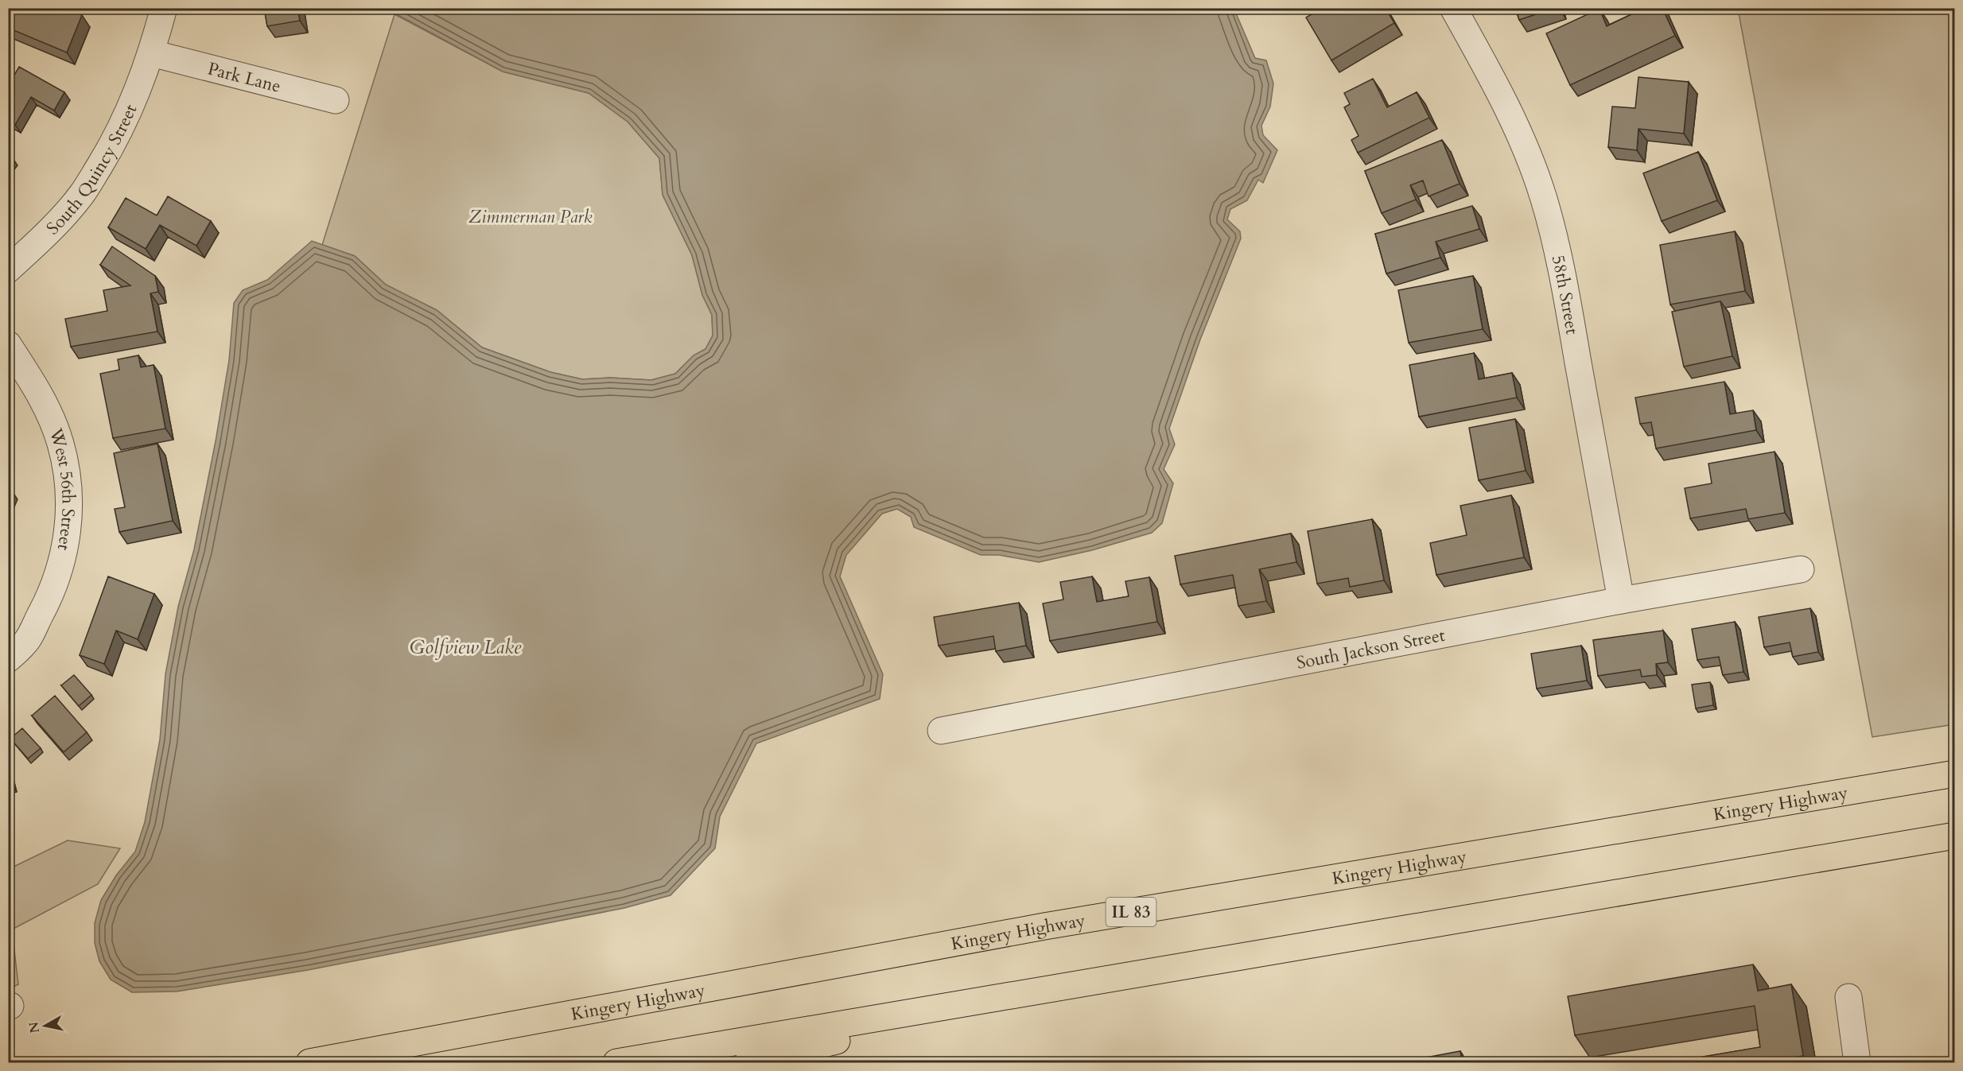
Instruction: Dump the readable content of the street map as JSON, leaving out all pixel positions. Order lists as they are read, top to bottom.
{
  "streets": {
    "highway": ["Kingery Highway", "IL 83"],
    "street": [
      "Park Lane",
      "South Quincy Street",
      "58th Street",
      "West 56th Street",
      "South Jackson Street"
    ]
  },
  "crossings": [
    ["Park Lane", "South Quincy Street"],
    ["58th Street", "South Jackson Street"]
  ],
  "water": ["Golfview Lake"],
  "parks": ["Zimmerman Park"],
  "north": "left"
}
